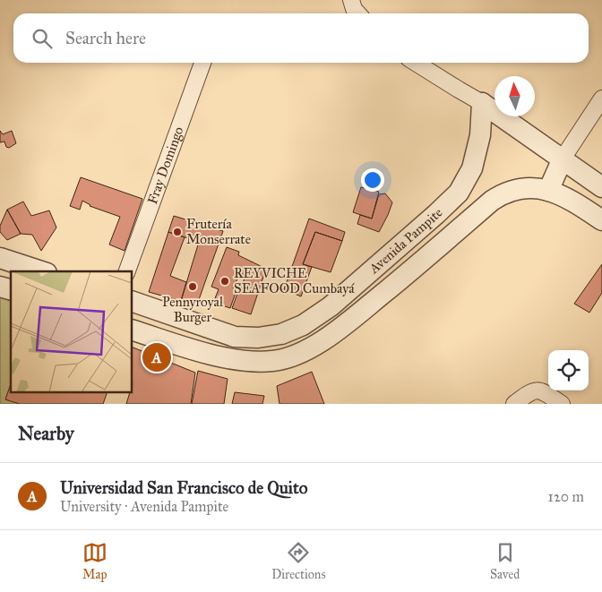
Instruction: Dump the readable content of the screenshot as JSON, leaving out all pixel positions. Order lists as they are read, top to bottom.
{
  "streets": {
    "street": ["Fray Domingo", "Avenida Pampite"]
  },
  "places": ["Frutería Monserrate", "REYVICHE SEAFOOD Cumbayá", "Pennyroyal Burger"],
  "north": "top",
  "page": {
    "search": "Search here",
    "pins": "A",
    "heading": "Nearby",
    "list": [
      {
        "mark": "A",
        "name": "Universidad San Francisco de Quito",
        "note": "University · Avenida Pampite",
        "value": "120 m"
      }
    ],
    "nav": ["Map", "Directions", "Saved"]
  }
}
